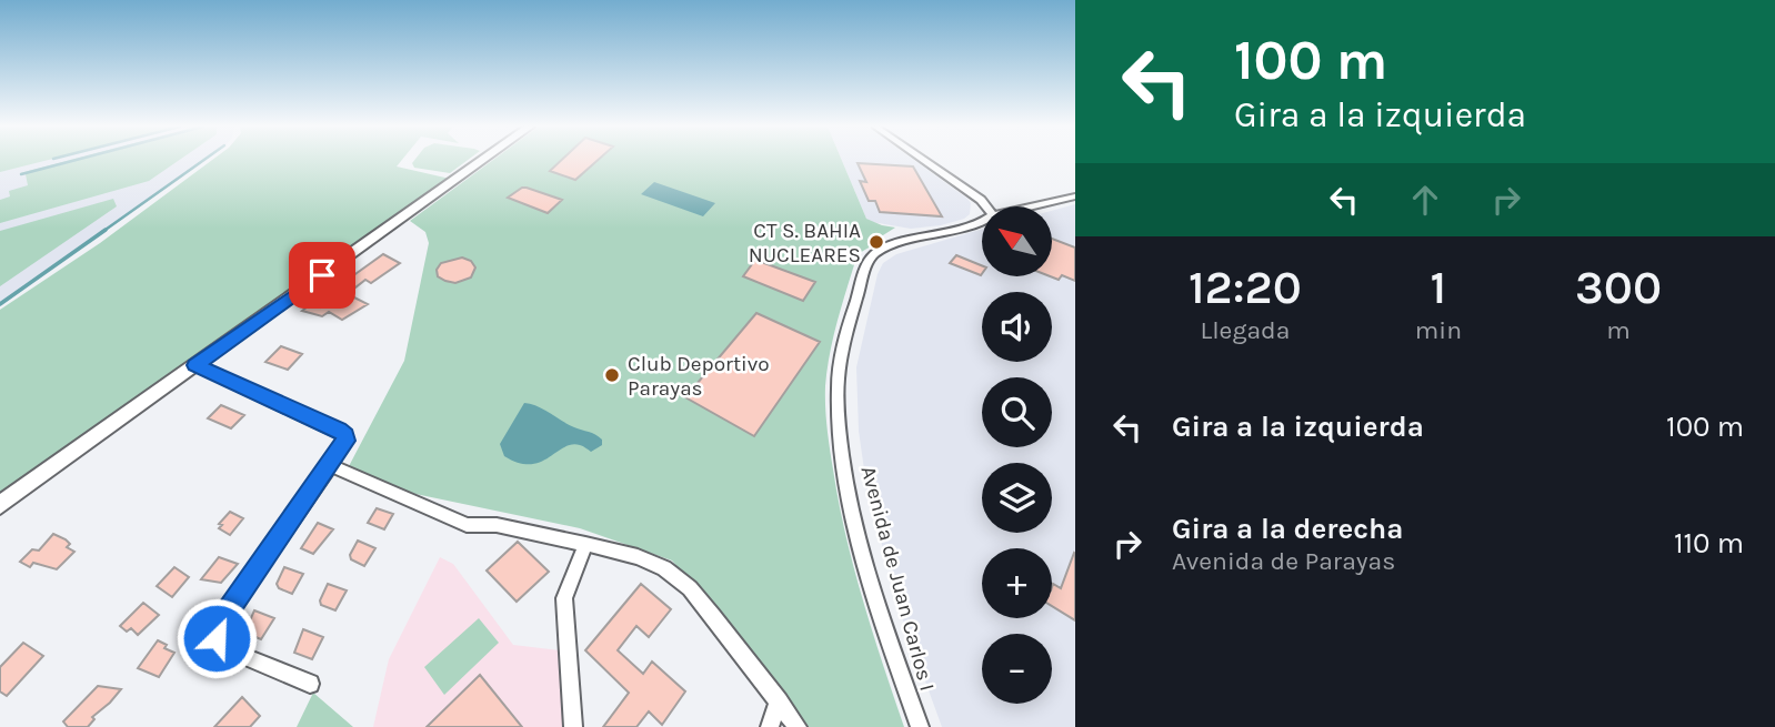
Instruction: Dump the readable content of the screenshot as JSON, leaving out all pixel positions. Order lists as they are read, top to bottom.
{
  "streets": {
    "street": ["Avenida de Juan Carlos I"]
  },
  "places": ["CT S. BAHIA NUCLEARES", "Club Deportivo Parayas"],
  "north": "top left",
  "page": {
    "turn": ["100 m", "Gira a la izquierda"],
    "map_buttons": ["+", "−"],
    "eta": [
      "12:20",
      "Llegada",
      "1",
      "min",
      "300",
      "m"
    ],
    "list": [
      {
        "name": "Gira a la izquierda",
        "value": "100 m"
      },
      {
        "name": "Gira a la derecha",
        "note": "Avenida de Parayas",
        "value": "110 m"
      }
    ]
  }
}
